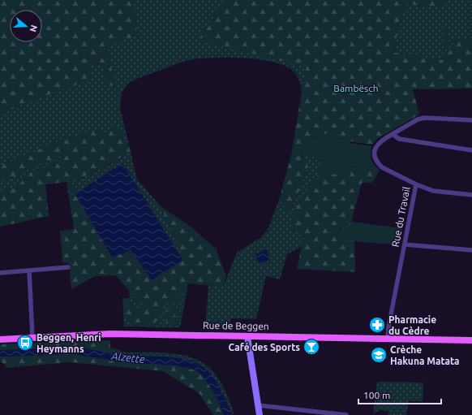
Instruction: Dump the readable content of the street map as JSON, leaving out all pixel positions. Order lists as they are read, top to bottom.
{
  "streets": {
    "main road": ["Rue de Beggen"],
    "street": ["Rue du Travail"]
  },
  "crossings": [
    ["Rue du Travail", "Rue de Beggen"]
  ],
  "water": ["Alzette"],
  "parks": ["Bambësch"],
  "places": {
    "pharmacy": ["Pharmacie du Cèdre"],
    "bus stop": ["Beggen, Henri Heymanns"],
    "bar": ["Café des Sports"],
    "school or university": ["Crèche Hakuna Matata"]
  },
  "scale_bar": "100 m",
  "north": "right"
}
